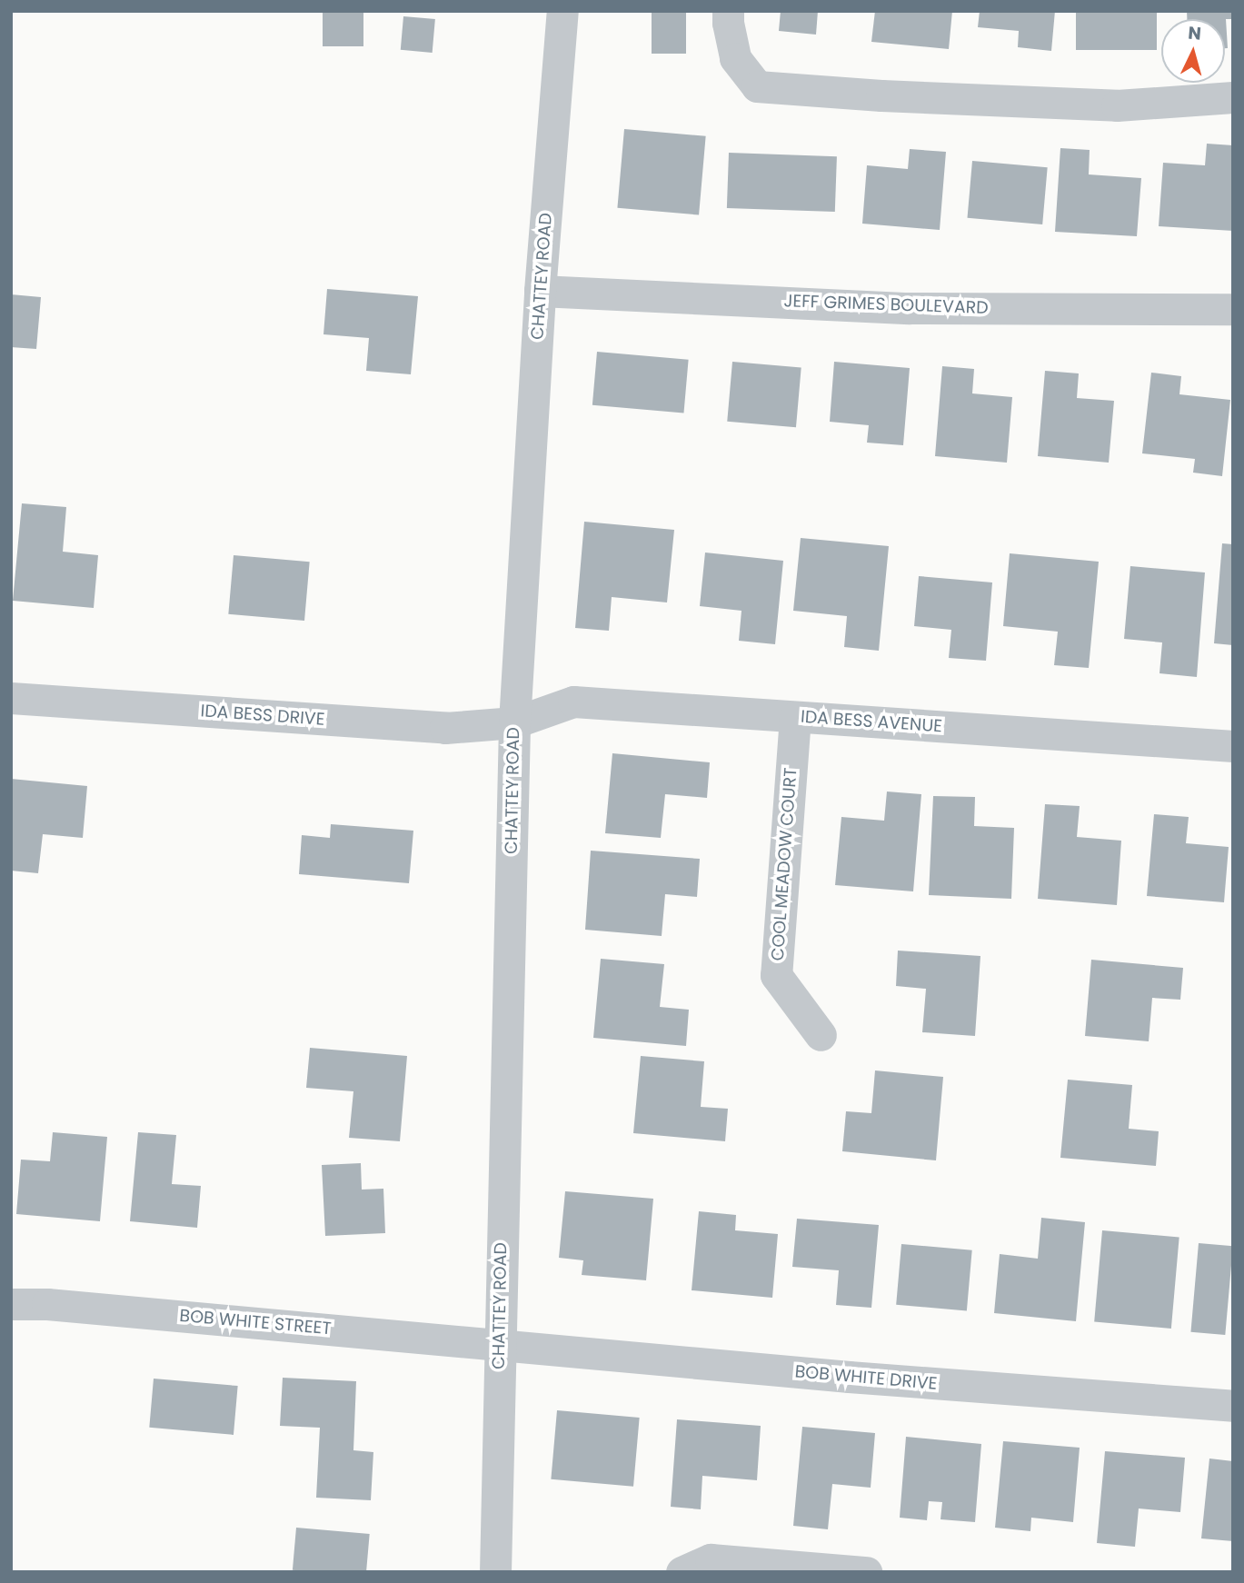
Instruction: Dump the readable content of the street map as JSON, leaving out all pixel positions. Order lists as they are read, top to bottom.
{
  "streets": {
    "street": [
      "CHATTEY ROAD",
      "JEFF GRIMES BOULEVARD",
      "IDA BESS DRIVE",
      "IDA BESS AVENUE",
      "COOL MEADOW COURT",
      "BOB WHITE STREET",
      "BOB WHITE DRIVE"
    ]
  },
  "crossings": [
    ["CHATTEY ROAD", "JEFF GRIMES BOULEVARD"],
    ["CHATTEY ROAD", "IDA BESS DRIVE"],
    ["CHATTEY ROAD", "IDA BESS AVENUE"],
    ["CHATTEY ROAD", "BOB WHITE STREET"],
    ["CHATTEY ROAD", "BOB WHITE DRIVE"],
    ["IDA BESS DRIVE", "IDA BESS AVENUE"],
    ["IDA BESS AVENUE", "COOL MEADOW COURT"],
    ["BOB WHITE STREET", "BOB WHITE DRIVE"]
  ],
  "north": "top"
}
